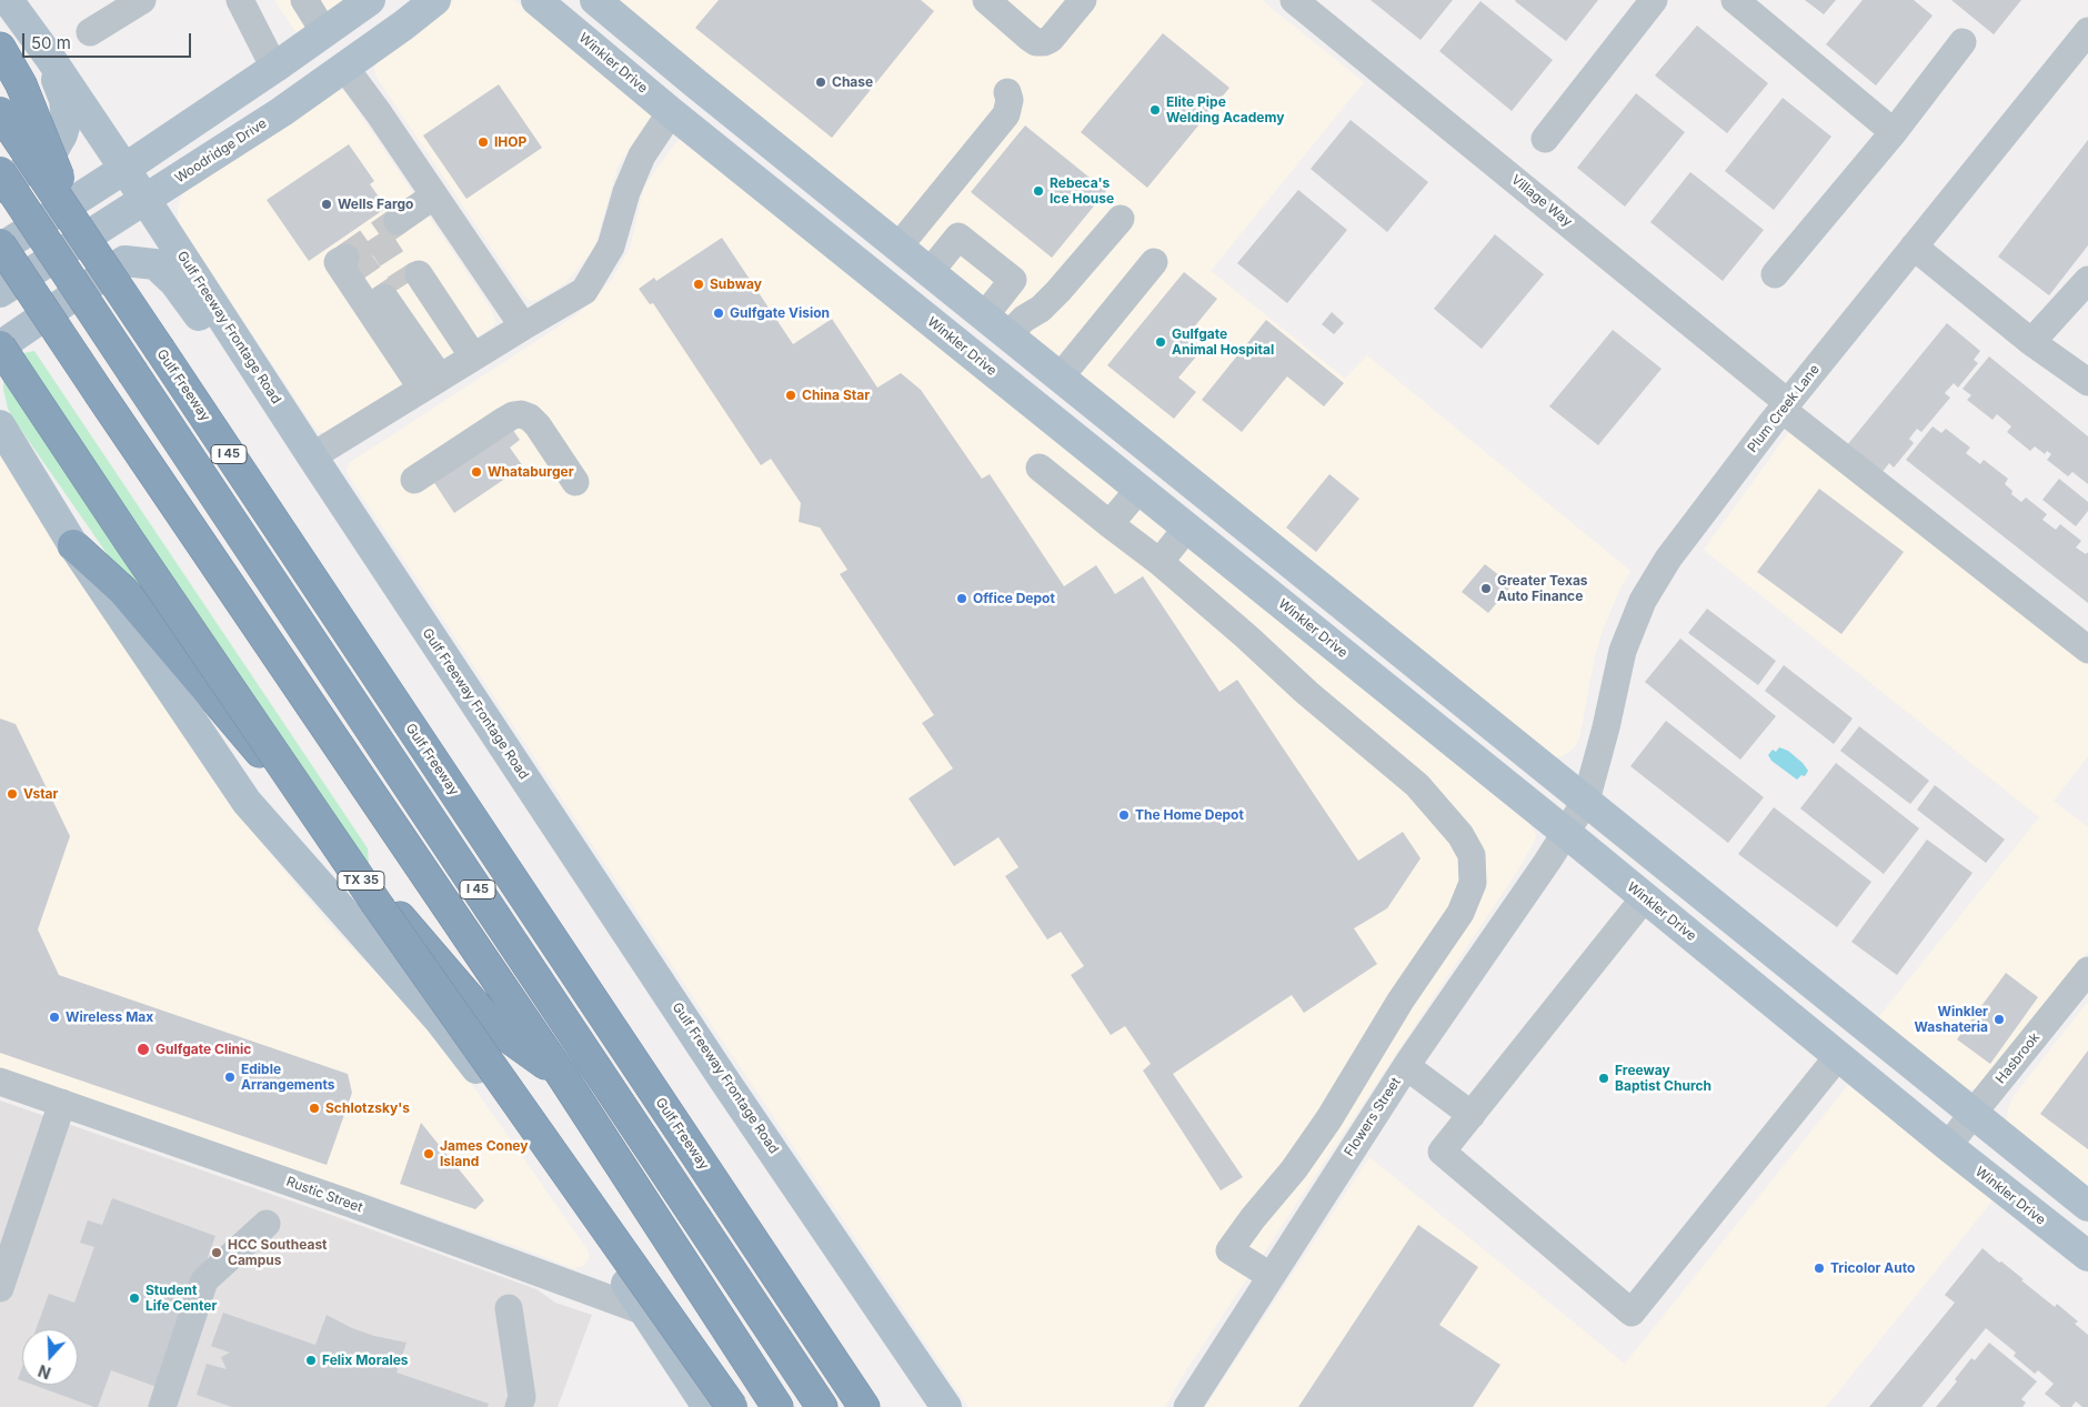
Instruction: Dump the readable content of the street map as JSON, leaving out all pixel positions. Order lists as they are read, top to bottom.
{
  "streets": {
    "highway": ["Gulf Freeway", "I 45", "TX 35"],
    "main road": ["Winkler Drive", "Woodridge Drive", "Gulf Freeway Frontage Road"],
    "street": [
      "Village Way",
      "Plum Creek Lane",
      "Hasbrook",
      "Flowers Street",
      "Rustic Street"
    ]
  },
  "crossings": [
    ["Winkler Drive", "Plum Creek Lane"],
    ["Winkler Drive", "Hasbrook"],
    ["Winkler Drive", "Flowers Street"],
    ["Woodridge Drive", "Gulf Freeway Frontage Road"],
    ["Village Way", "Plum Creek Lane"],
    ["Plum Creek Lane", "Flowers Street"]
  ],
  "places": [
    "Chase",
    "Elite Pipe Welding Academy",
    "IHOP",
    "Rebeca's Ice House",
    "Wells Fargo",
    "Subway",
    "Gulfgate Vision",
    "Gulfgate Animal Hospital",
    "China Star",
    "Whataburger",
    "Greater Texas Auto Finance",
    "Office Depot",
    "Vstar",
    "The Home Depot",
    "Wireless Max",
    "Winkler Washateria",
    "Gulfgate Clinic",
    "Edible Arrangements",
    "Freeway Baptist Church",
    "Schlotzsky's",
    "James Coney Island",
    "HCC Southeast Campus",
    "Tricolor Auto",
    "Student Life Center",
    "Felix Morales"
  ],
  "scale_bar": "50 m",
  "north": "bottom"
}
